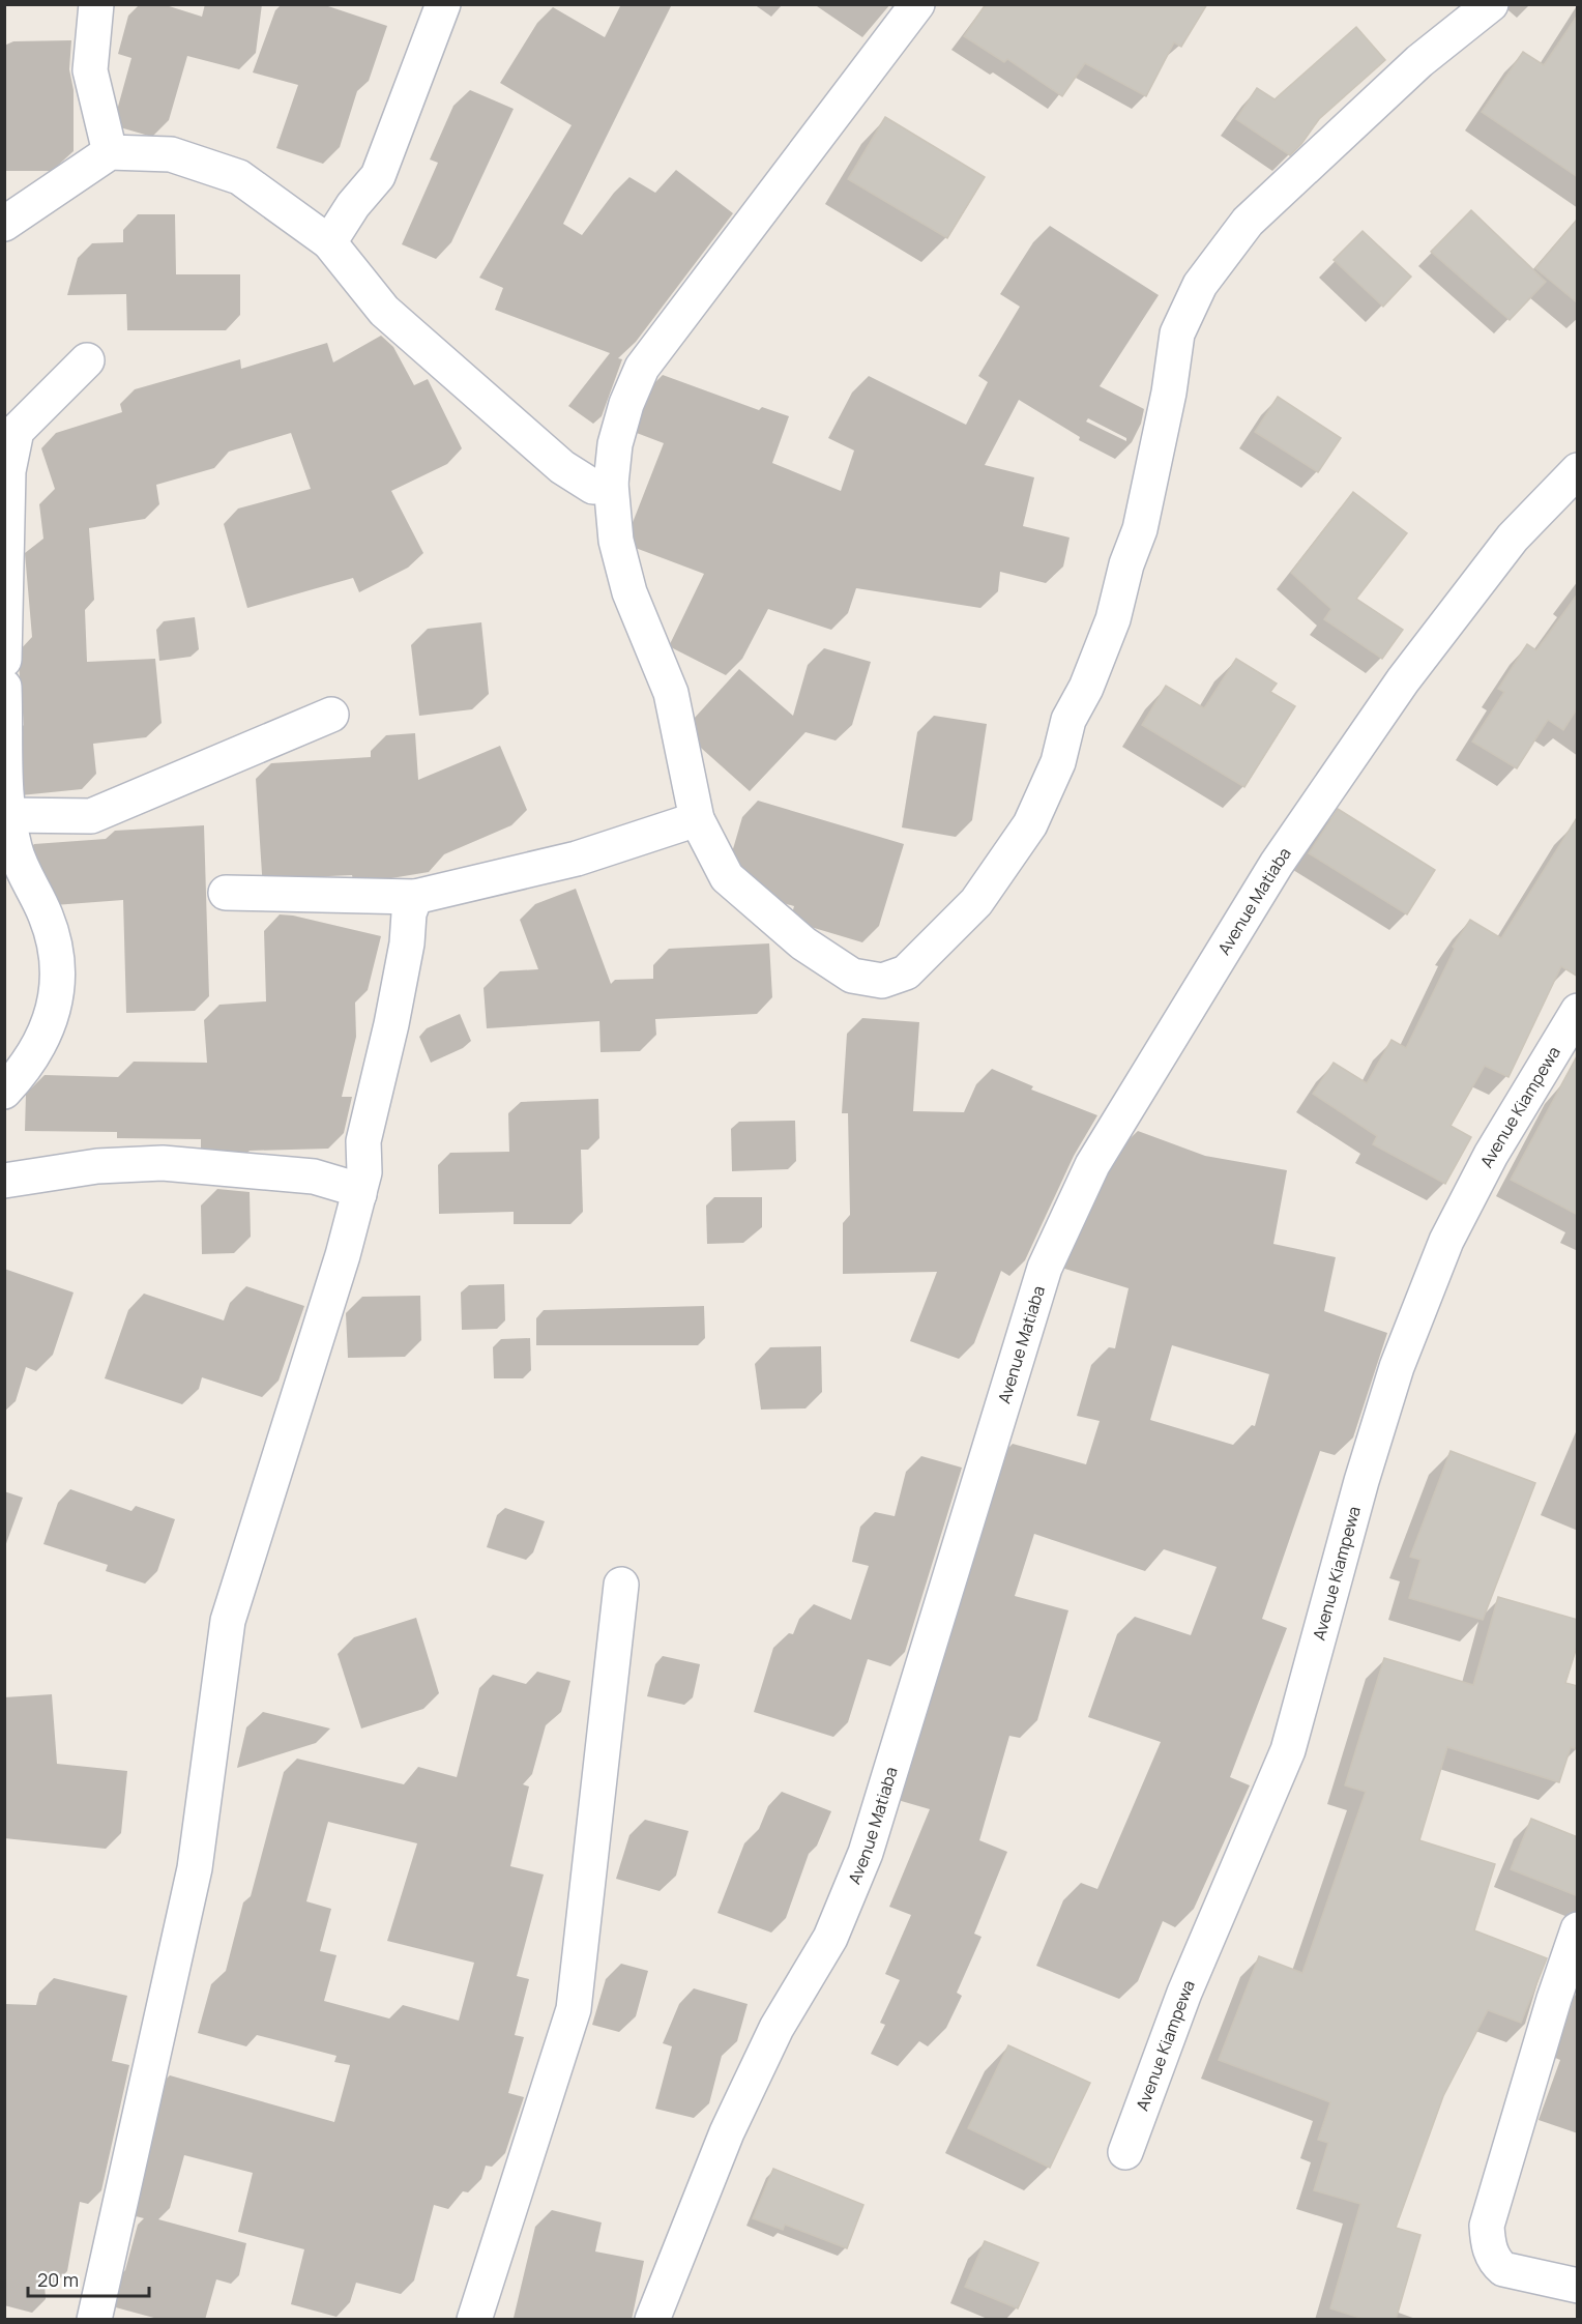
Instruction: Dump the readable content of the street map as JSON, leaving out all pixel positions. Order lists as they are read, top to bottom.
{
  "streets": {
    "street": ["Avenue Matiaba", "Avenue Kiampewa"]
  },
  "scale_bar": "20 m"
}
